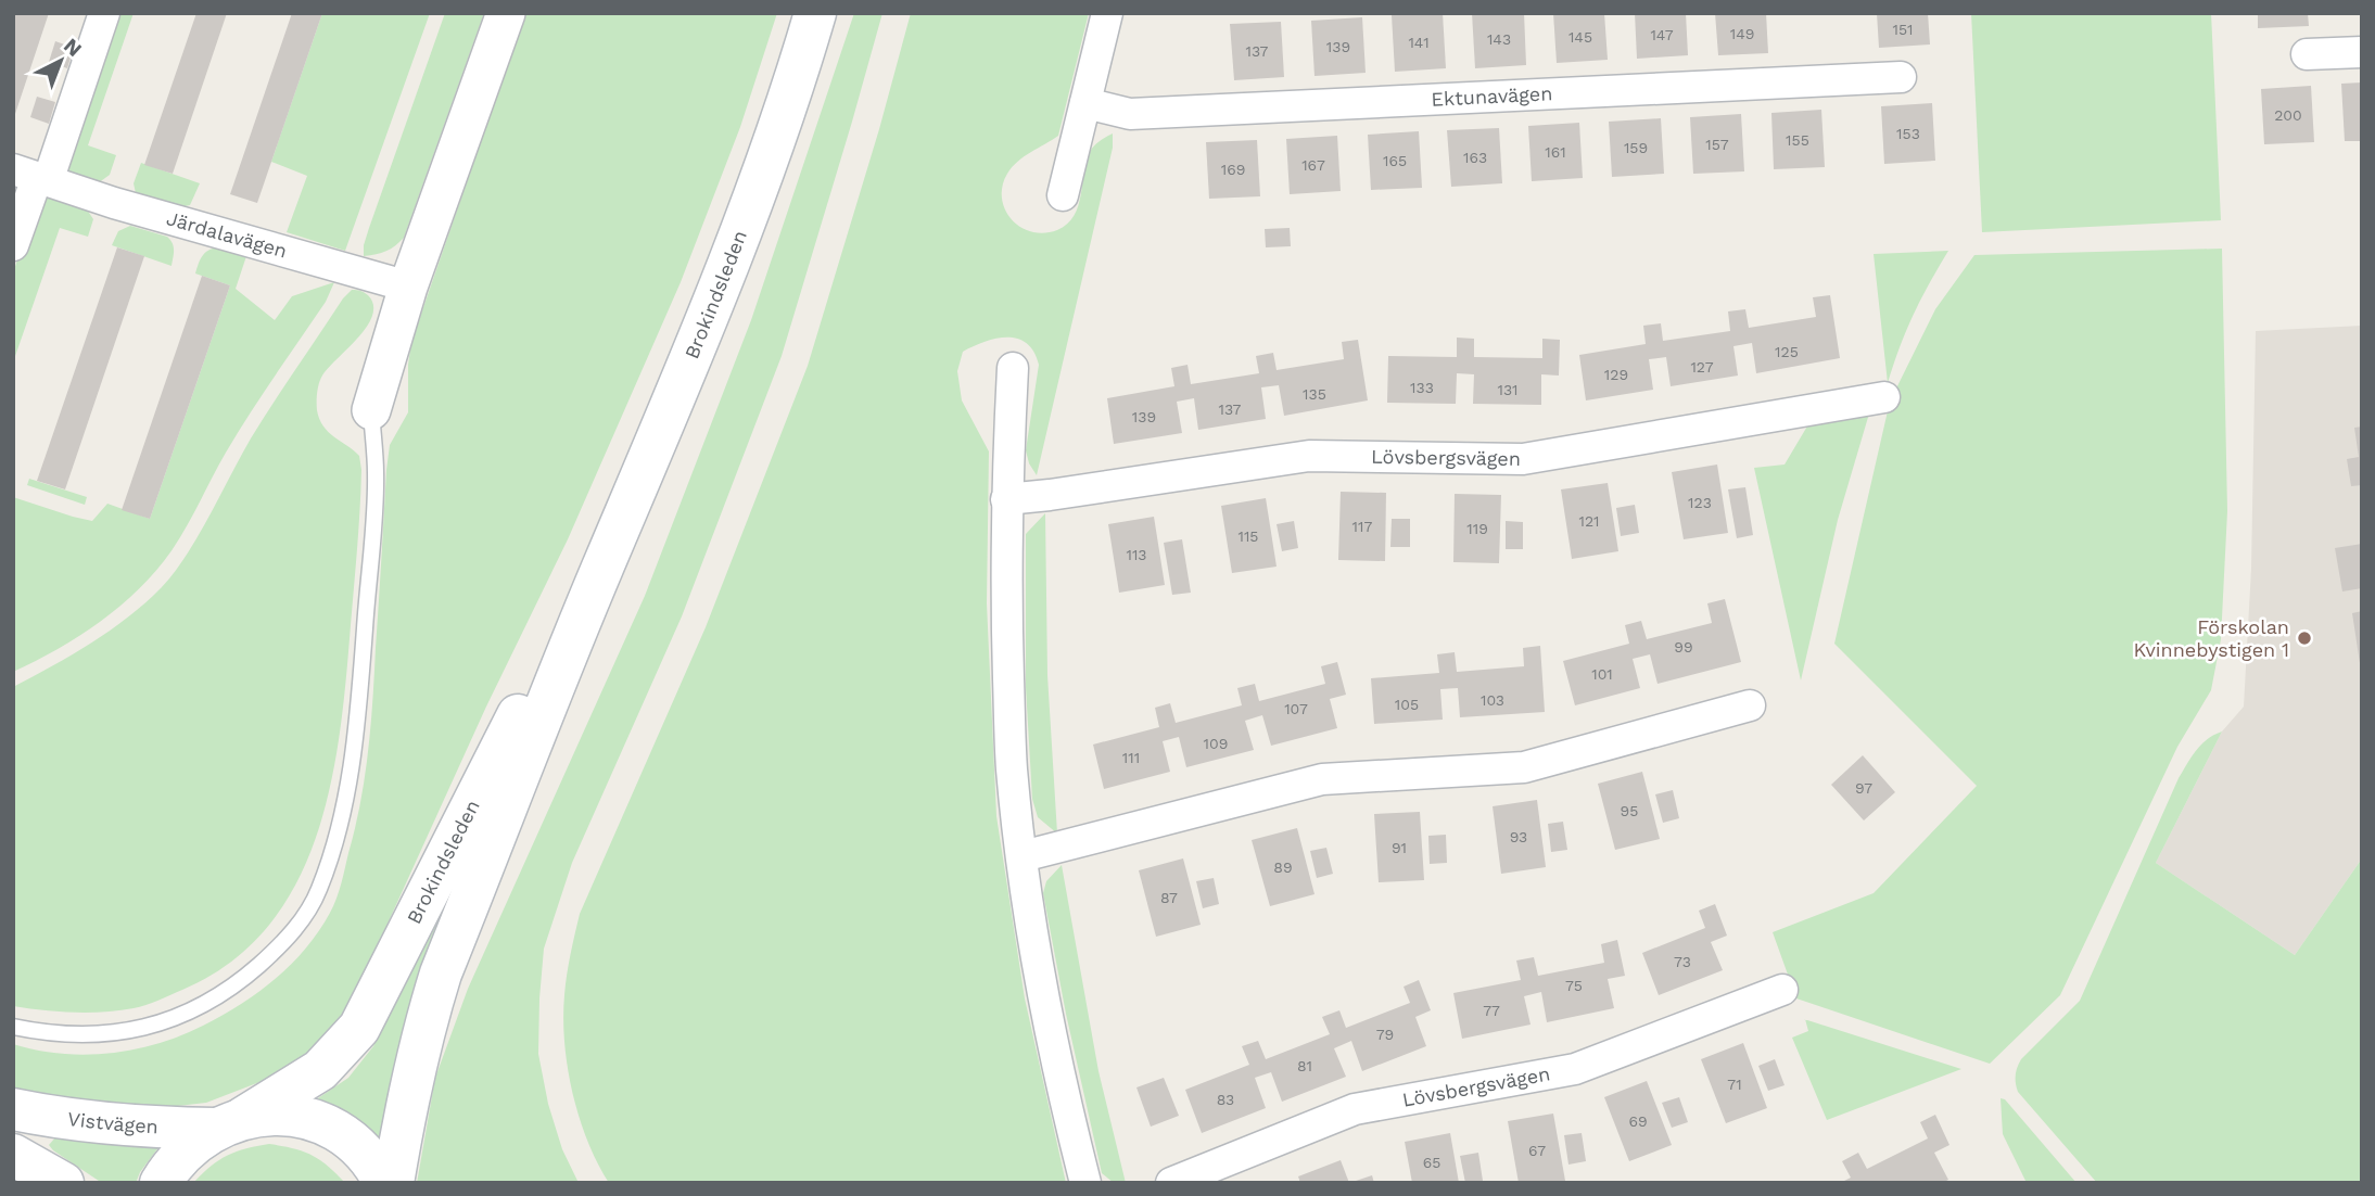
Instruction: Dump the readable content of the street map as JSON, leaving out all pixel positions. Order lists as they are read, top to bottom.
{
  "streets": {
    "main road": ["Brokindsleden", "Vistvägen"],
    "street": ["Ektunavägen", "Järdalavägen", "Lövsbergsvägen"]
  },
  "crossings": [
    ["Brokindsleden", "Vistvägen"]
  ],
  "places": ["Förskolan Kvinnebystigen 1"],
  "house_numbers": [
    "151",
    "149",
    "147",
    "145",
    "143",
    "141",
    "139",
    "137",
    "200",
    "153",
    "155",
    "157",
    "159",
    "161",
    "163",
    "165",
    "167",
    "169",
    "125",
    "127",
    "129",
    "133",
    "131",
    "135",
    "137",
    "139",
    "123",
    "121",
    "117",
    "119",
    "115",
    "113",
    "99",
    "101",
    "103",
    "105",
    "107",
    "109",
    "111",
    "97",
    "95",
    "93",
    "91",
    "89",
    "87",
    "73",
    "75",
    "77",
    "79",
    "81",
    "71",
    "83",
    "69",
    "67",
    "65"
  ],
  "north": "top right"
}
